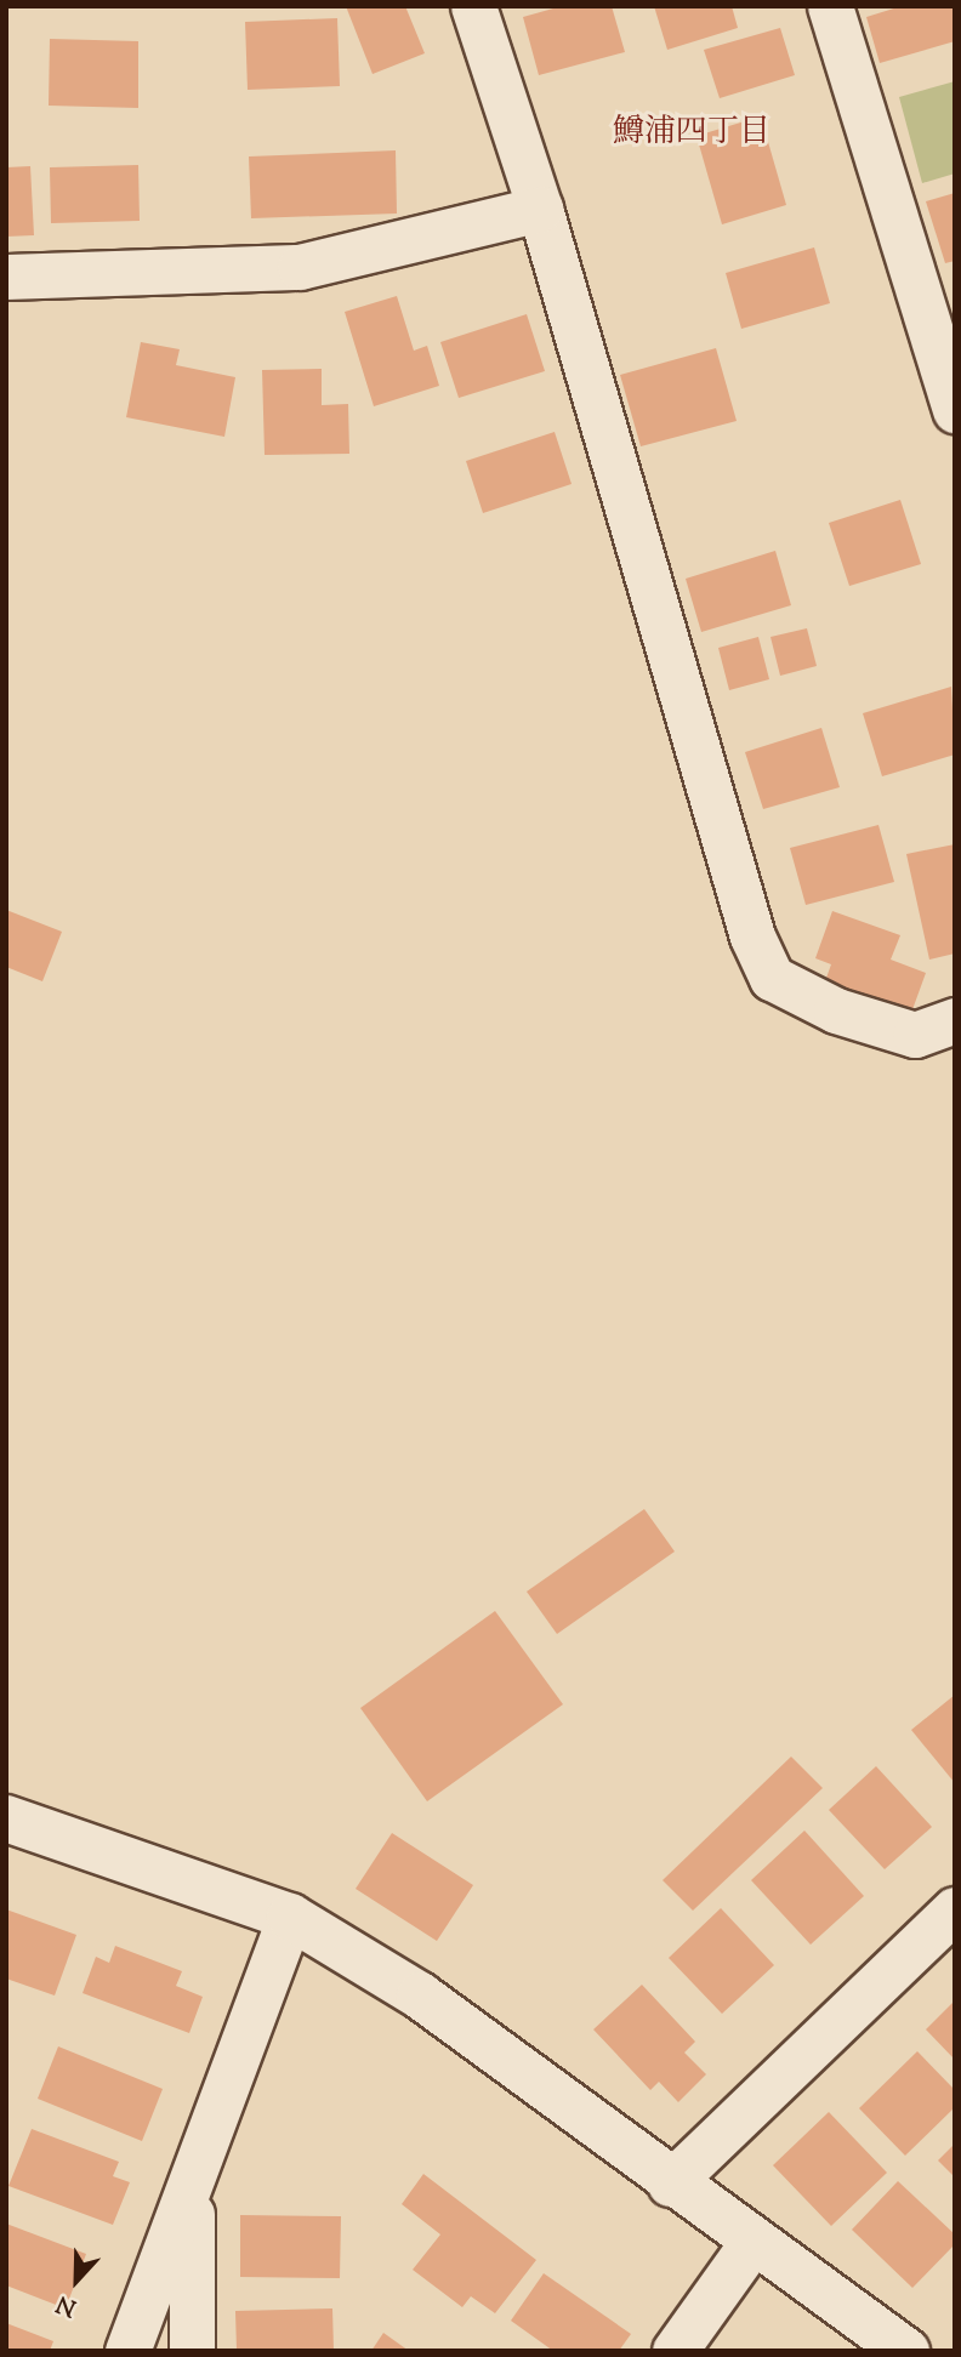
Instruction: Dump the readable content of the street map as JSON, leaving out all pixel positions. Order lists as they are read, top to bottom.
{
  "districts": ["鱒浦四丁目"],
  "north": "bottom"
}
